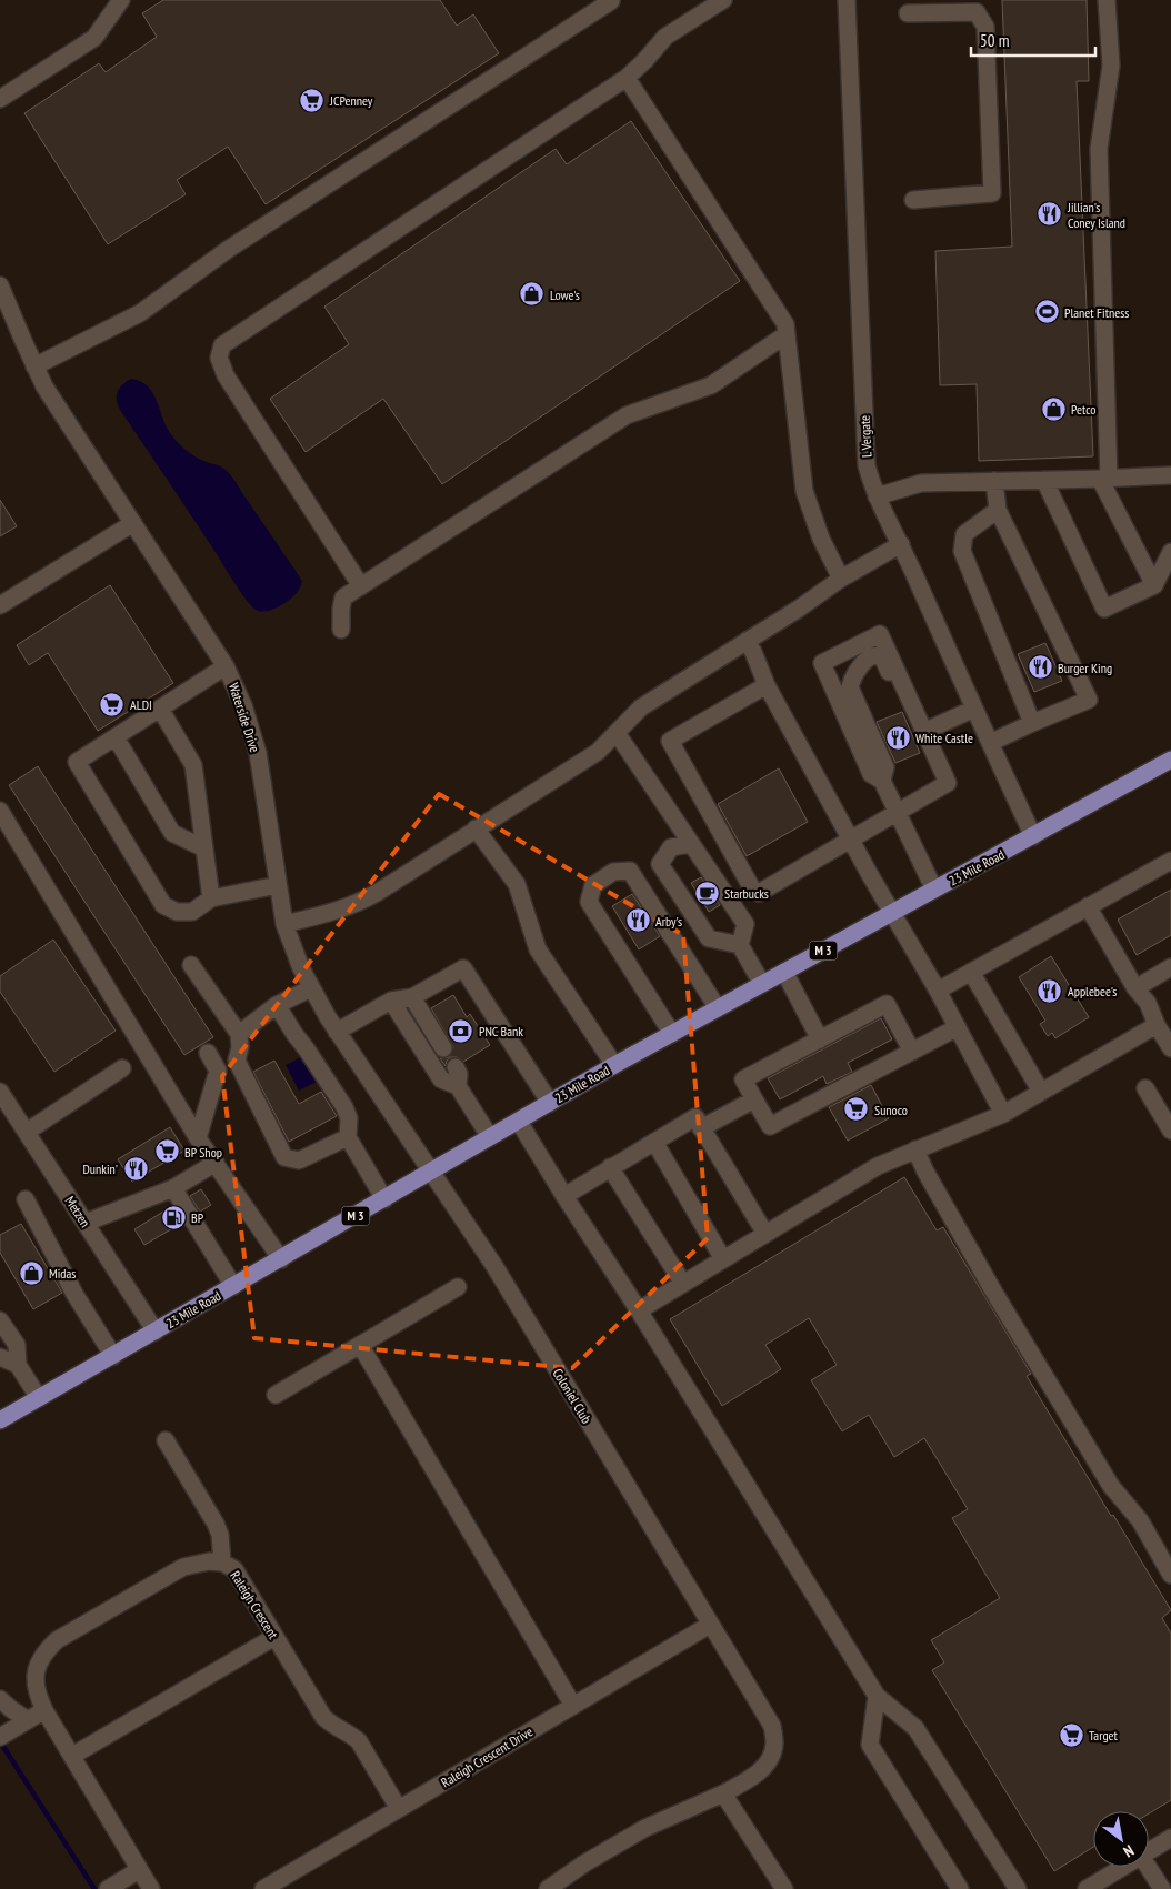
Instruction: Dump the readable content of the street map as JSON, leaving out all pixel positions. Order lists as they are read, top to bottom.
{
  "streets": {
    "main road": ["23 Mile Road", "M 3"],
    "street": [
      "L Vergate",
      "Waterside Drive",
      "Metzen",
      "Coloniel Club",
      "Raleigh Crescent",
      "Raleigh Crescent Drive"
    ]
  },
  "crossings": [
    ["L Vergate", "23 Mile Road"],
    ["Waterside Drive", "23 Mile Road"],
    ["Waterside Drive", "Coloniel Club"],
    ["23 Mile Road", "Metzen"],
    ["23 Mile Road", "Coloniel Club"],
    ["Coloniel Club", "Raleigh Crescent Drive"],
    ["Raleigh Crescent", "Raleigh Crescent Drive"]
  ],
  "places": {
    "supermarket": [
      "JCPenney",
      "ALDI",
      "Sunoco",
      "BP Shop",
      "Target"
    ],
    "restaurant": [
      "Jillian's Coney Island",
      "Burger King",
      "White Castle",
      "Arby's",
      "Applebee's",
      "Dunkin'"
    ],
    "shop": ["Lowe's", "Petco", "Midas"],
    "sports": ["Planet Fitness"],
    "cafe": ["Starbucks"],
    "bank": ["PNC Bank"],
    "fuel station": ["BP"]
  },
  "scale_bar": "50 m",
  "north": "bottom right"
}
